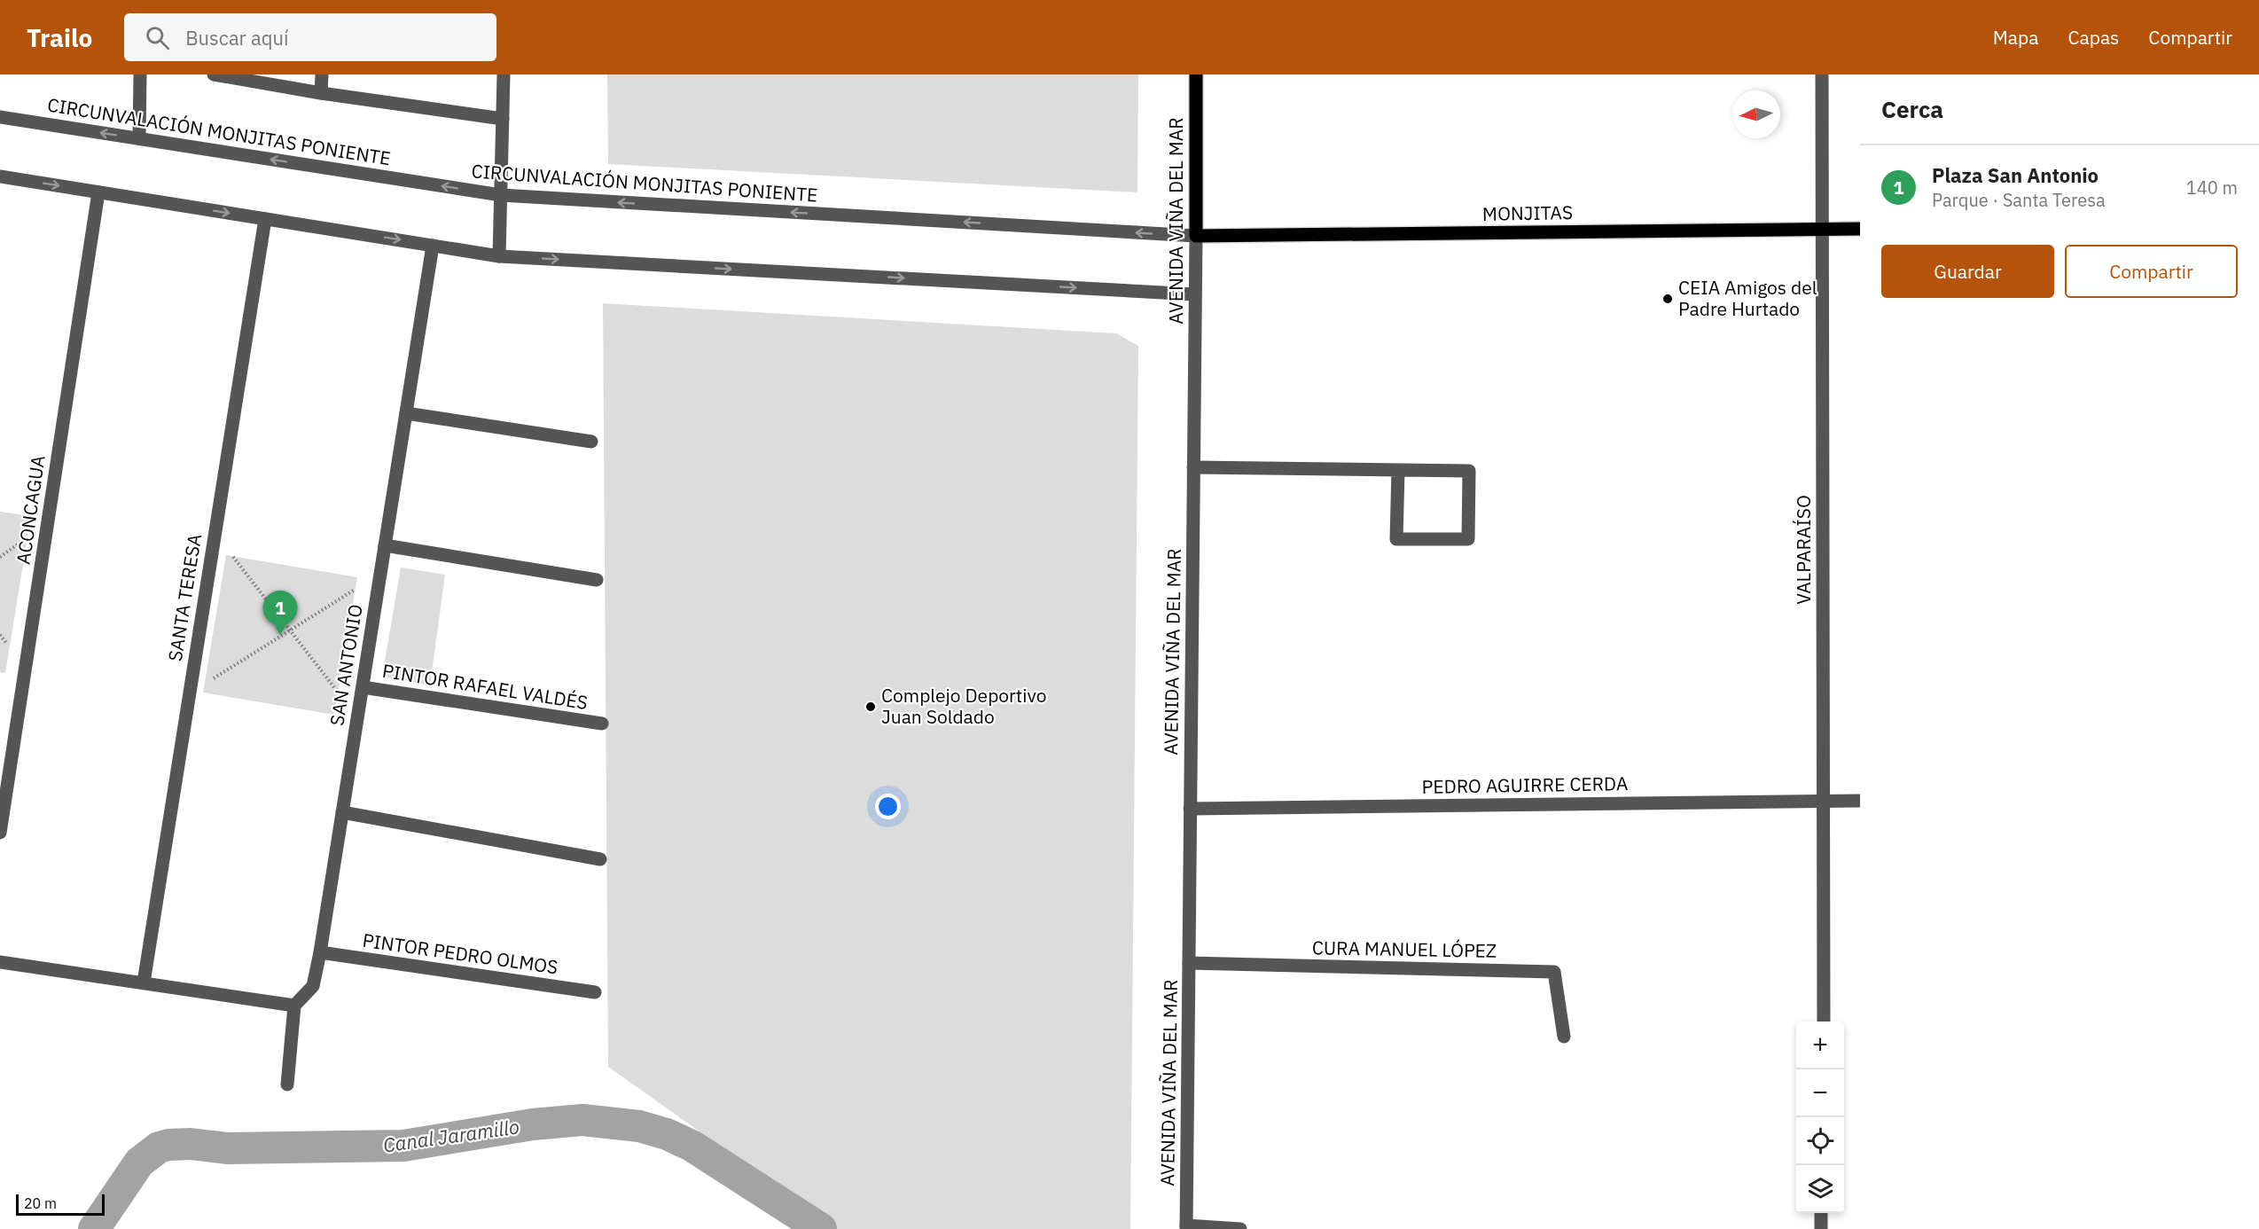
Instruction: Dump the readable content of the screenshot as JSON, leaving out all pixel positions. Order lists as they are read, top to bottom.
{
  "streets": {
    "main road": ["MONJITAS", "AVENIDA VIÑA DEL MAR"],
    "street": [
      "CIRCUNVALACIÓN MONJITAS PONIENTE",
      "ACONCAGUA",
      "VALPARAÍSO",
      "SANTA TERESA",
      "SAN ANTONIO",
      "PINTOR RAFAEL VALDÉS",
      "PEDRO AGUIRRE CERDA",
      "CURA MANUEL LÓPEZ",
      "PINTOR PEDRO OLMOS"
    ]
  },
  "crossings": [
    ["CIRCUNVALACIÓN MONJITAS PONIENTE", "MONJITAS"],
    ["CIRCUNVALACIÓN MONJITAS PONIENTE", "AVENIDA VIÑA DEL MAR"],
    ["MONJITAS", "AVENIDA VIÑA DEL MAR"],
    ["MONJITAS", "VALPARAÍSO"],
    ["AVENIDA VIÑA DEL MAR", "PEDRO AGUIRRE CERDA"],
    ["AVENIDA VIÑA DEL MAR", "CURA MANUEL LÓPEZ"],
    ["VALPARAÍSO", "PEDRO AGUIRRE CERDA"],
    ["SAN ANTONIO", "PINTOR RAFAEL VALDÉS"],
    ["SAN ANTONIO", "PINTOR PEDRO OLMOS"]
  ],
  "water": ["Canal Jaramillo"],
  "places": ["CEIA Amigos del Padre Hurtado", "Complejo Deportivo Juan Soldado"],
  "scale_bar": "20 m",
  "north": "left",
  "page": {
    "header": "Trailo",
    "search": "Buscar aquí",
    "nav": ["Mapa", "Capas", "Compartir"],
    "heading": "Cerca",
    "list": [
      {
        "mark": "1",
        "name": "Plaza San Antonio",
        "note": "Parque · Santa Teresa",
        "value": "140 m"
      }
    ],
    "buttons": ["Guardar", "Compartir"],
    "pins": "1",
    "map_buttons": ["+", "−"],
    "scale": "20 m"
  }
}
